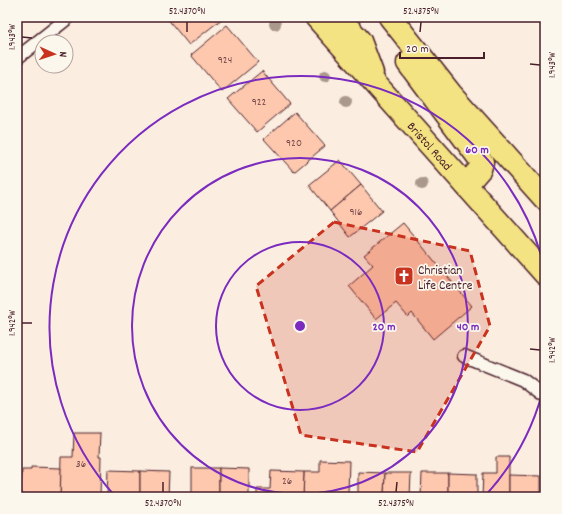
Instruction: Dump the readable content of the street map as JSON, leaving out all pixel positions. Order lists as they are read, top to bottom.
{
  "streets": {
    "highway": ["Bristol Road"]
  },
  "places": {
    "church": ["Christian Life Centre"]
  },
  "house_numbers": [
    "924",
    "922",
    "920",
    "916",
    "36",
    "26"
  ],
  "scale_bar": "20 m",
  "north": "right",
  "coordinates": [
    "52.4370°N",
    "52.4375°N",
    "1.943°W",
    "1.942°W"
  ],
  "rings": ["60 m", "20 m", "40 m"]
}
